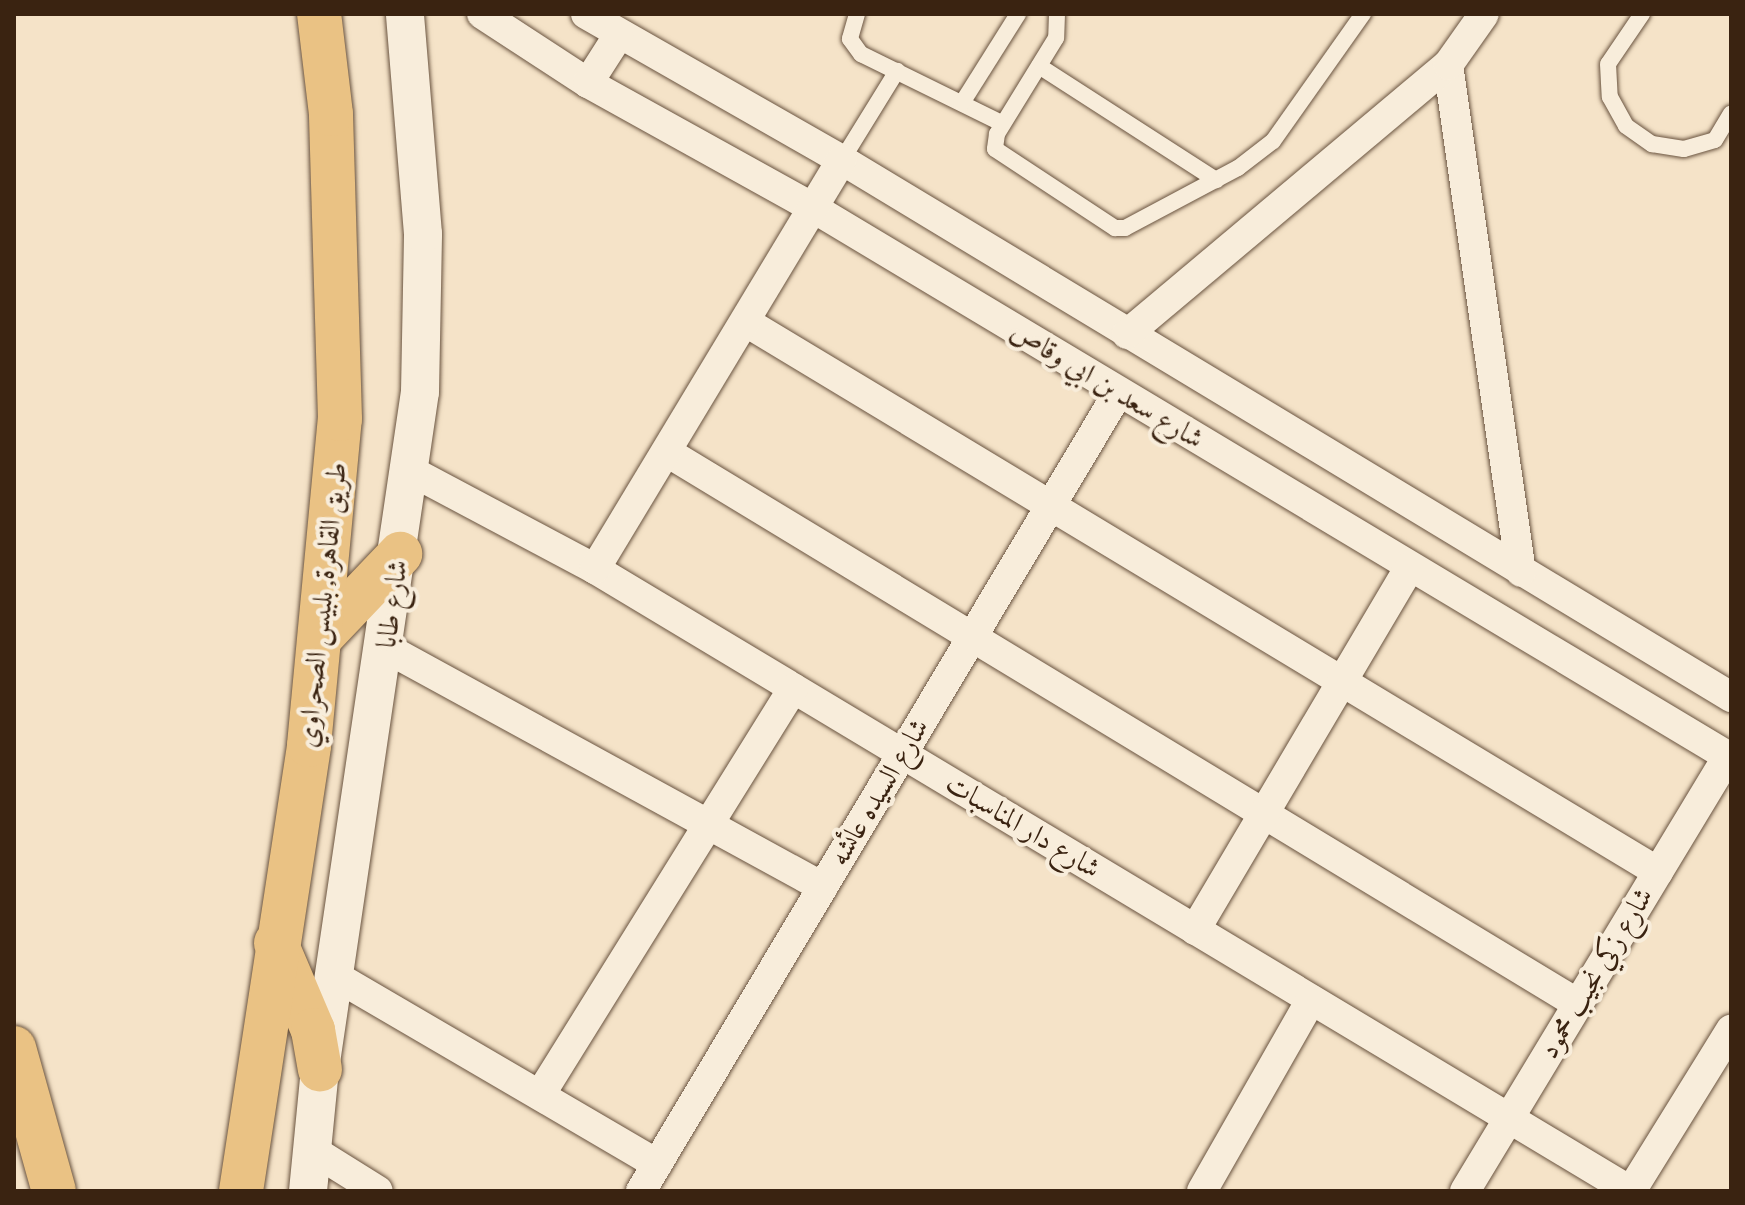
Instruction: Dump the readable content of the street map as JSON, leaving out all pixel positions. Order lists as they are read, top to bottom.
{
  "streets": {
    "highway": ["طريق القاهرة, بلبيس الصحراوي"],
    "street": [
      "شارع سعد بن ابي وقاص",
      "شارع طابا",
      "شارع السيده عائشه",
      "شارع دار المناسبات",
      "شارع زكي نجيب محمود"
    ]
  },
  "crossings": [
    ["شارع سعد بن ابي وقاص", "شارع السيده عائشه"],
    ["شارع سعد بن ابي وقاص", "شارع زكي نجيب محمود"],
    ["شارع طابا", "شارع دار المناسبات"],
    ["شارع السيده عائشه", "شارع دار المناسبات"],
    ["شارع دار المناسبات", "شارع زكي نجيب محمود"]
  ]
}
